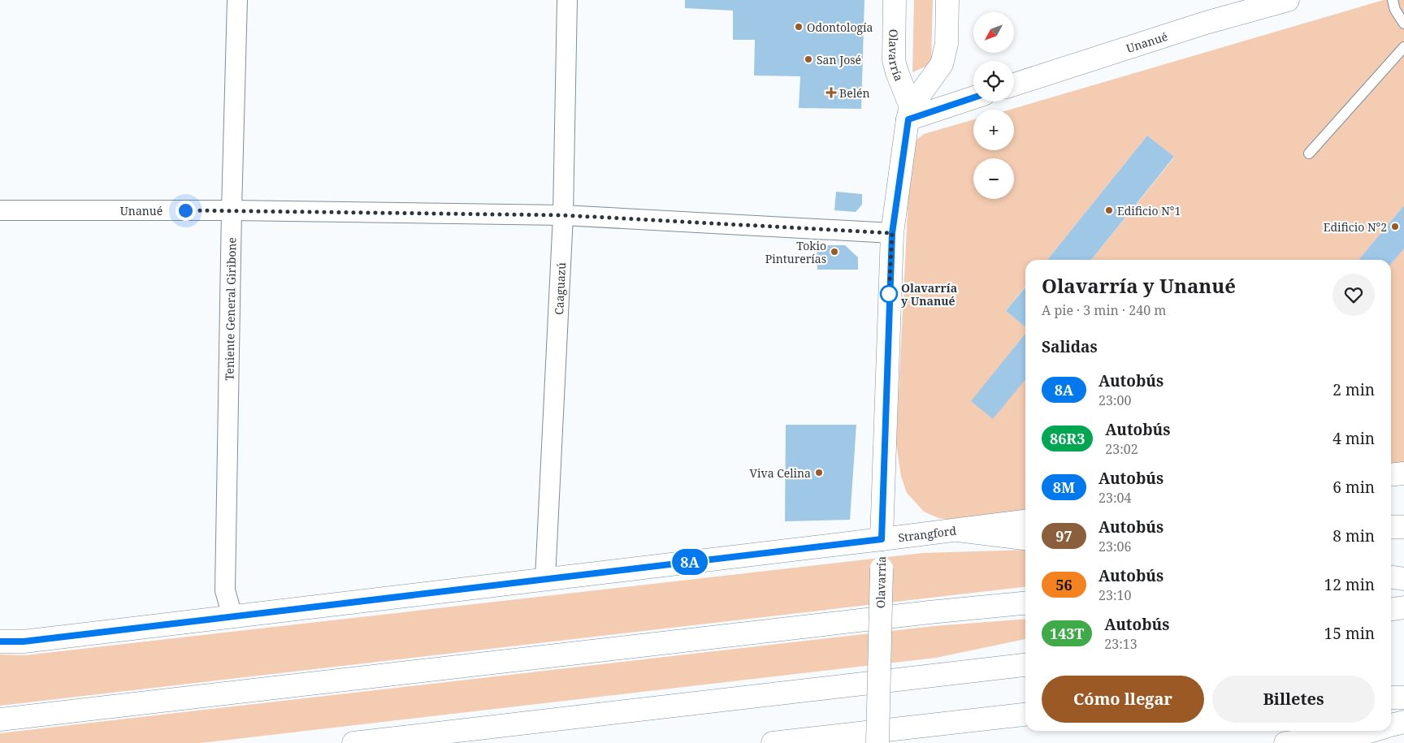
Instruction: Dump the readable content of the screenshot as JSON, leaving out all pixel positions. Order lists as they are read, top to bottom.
{
  "streets": {
    "main road": ["Unanué", "Olavarría", "Strangford"],
    "street": ["Caaguazú", "Teniente General Giribone"]
  },
  "crossings": [
    ["Unanué", "Olavarría"],
    ["Unanué", "Caaguazú"],
    ["Unanué", "Teniente General Giribone"],
    ["Olavarría", "Strangford"],
    ["Caaguazú", "Strangford"],
    ["Teniente General Giribone", "Strangford"]
  ],
  "places": {
    "other": [
      "Odontología",
      "San José",
      "Edificio N°1",
      "Edificio N°2",
      "Tokio Pinturerías",
      "Olavarría y Unanué",
      "Viva Celina"
    ],
    "health": ["Belén"]
  },
  "lines": ["bus line 8A"],
  "north": "bottom left",
  "page": {
    "on_map": "8A",
    "map_buttons": ["+", "−"],
    "heading": [
      ["Olavarría y Unanué", "A pie · 3 min · 240 m"],
      "Salidas"
    ],
    "list": [
      {
        "mark": "8A",
        "name": "Autobús",
        "note": "23:00",
        "value": "2 min"
      },
      {
        "mark": "86R3",
        "name": "Autobús",
        "note": "23:02",
        "value": "4 min"
      },
      {
        "mark": "8M",
        "name": "Autobús",
        "note": "23:04",
        "value": "6 min"
      },
      {
        "mark": "97",
        "name": "Autobús",
        "note": "23:06",
        "value": "8 min"
      },
      {
        "mark": "56",
        "name": "Autobús",
        "note": "23:10",
        "value": "12 min"
      },
      {
        "mark": "143T",
        "name": "Autobús",
        "note": "23:13",
        "value": "15 min"
      }
    ],
    "buttons": ["Cómo llegar", "Billetes"]
  }
}
